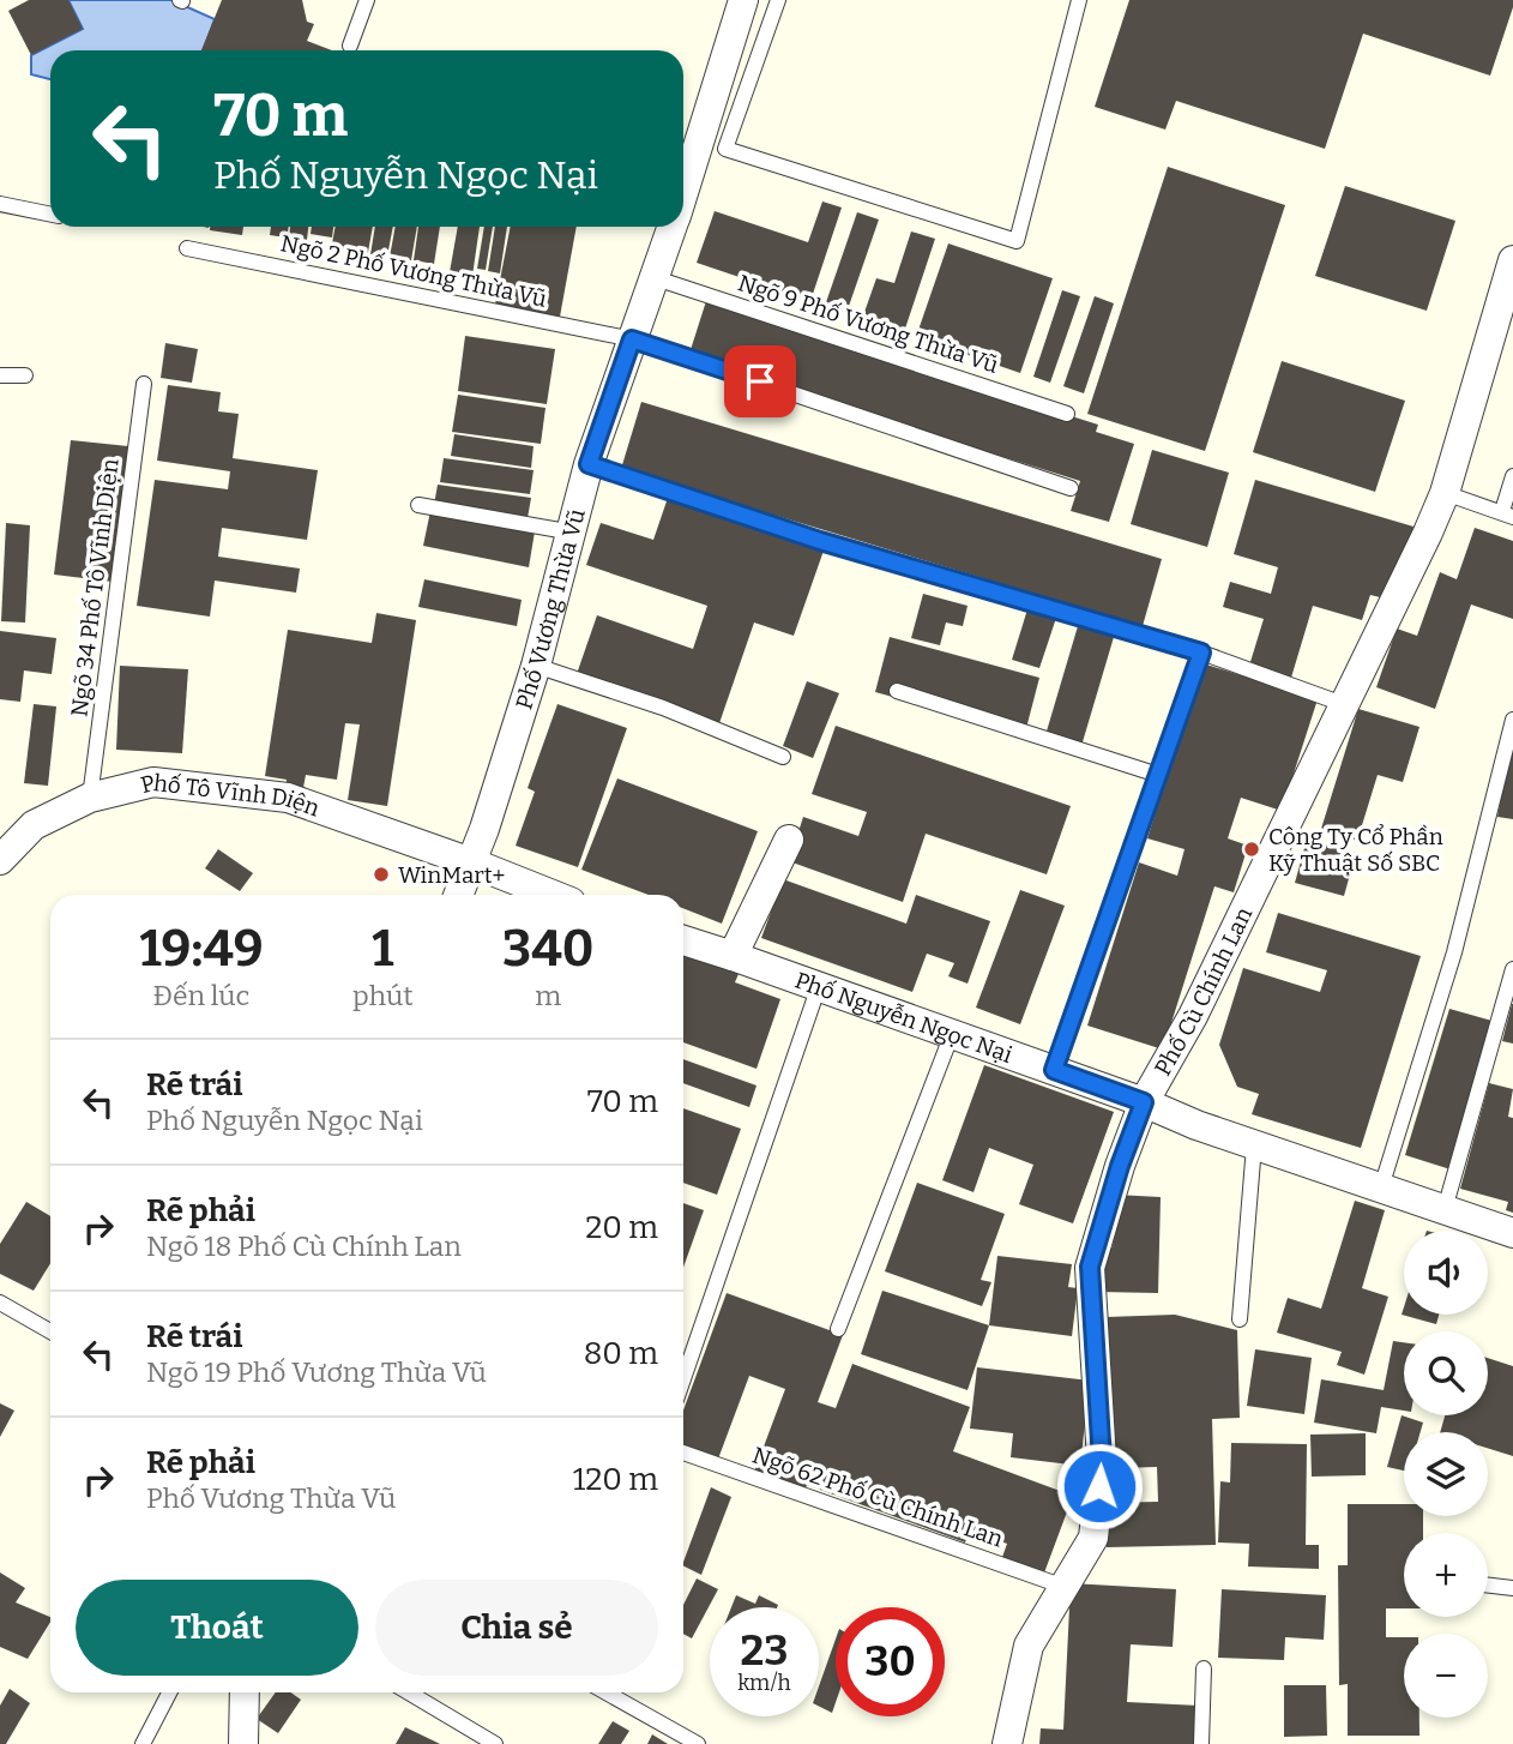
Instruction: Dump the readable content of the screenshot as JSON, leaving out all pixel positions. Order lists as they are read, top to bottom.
{
  "streets": {
    "street": [
      "Phố Vương Thừa Vũ",
      "Phố Tô Vĩnh Diện",
      "Phố Cù Chính Lan",
      "Phố Nguyễn Ngọc Nại"
    ],
    "lane": [
      "Ngõ 2 Phố Vương Thừa Vũ",
      "Ngõ 9 Phố Vương Thừa Vũ",
      "Ngõ 34 Phố Tô Vĩnh Diện",
      "Ngõ 62 Phố Cù Chính Lan"
    ]
  },
  "crossings": [
    ["Ngõ 2 Phố Vương Thừa Vũ", "Phố Vương Thừa Vũ"],
    ["Ngõ 9 Phố Vương Thừa Vũ", "Phố Vương Thừa Vũ"],
    ["Ngõ 34 Phố Tô Vĩnh Diện", "Phố Tô Vĩnh Diện"],
    ["Phố Vương Thừa Vũ", "Phố Tô Vĩnh Diện"],
    ["Phố Cù Chính Lan", "Phố Nguyễn Ngọc Nại"],
    ["Phố Cù Chính Lan", "Ngõ 62 Phố Cù Chính Lan"]
  ],
  "places": ["Công Ty Cổ Phần Kỹ Thuật Số SBC", "WinMart+"],
  "page": {
    "turn": ["70 m", "Phố Nguyễn Ngọc Nại"],
    "eta": [
      "19:49",
      "Đến lúc",
      "1",
      "phút",
      "340",
      "m"
    ],
    "list": [
      {
        "name": "Rẽ trái",
        "note": "Phố Nguyễn Ngọc Nại",
        "value": "70 m"
      },
      {
        "name": "Rẽ phải",
        "note": "Ngõ 18 Phố Cù Chính Lan",
        "value": "20 m"
      },
      {
        "name": "Rẽ trái",
        "note": "Ngõ 19 Phố Vương Thừa Vũ",
        "value": "80 m"
      },
      {
        "name": "Rẽ phải",
        "note": "Phố Vương Thừa Vũ",
        "value": "120 m"
      }
    ],
    "map_buttons": ["+", "−"],
    "buttons": ["Thoát", "Chia sẻ"],
    "speed": "23 km/h",
    "limit": "30"
  }
}
